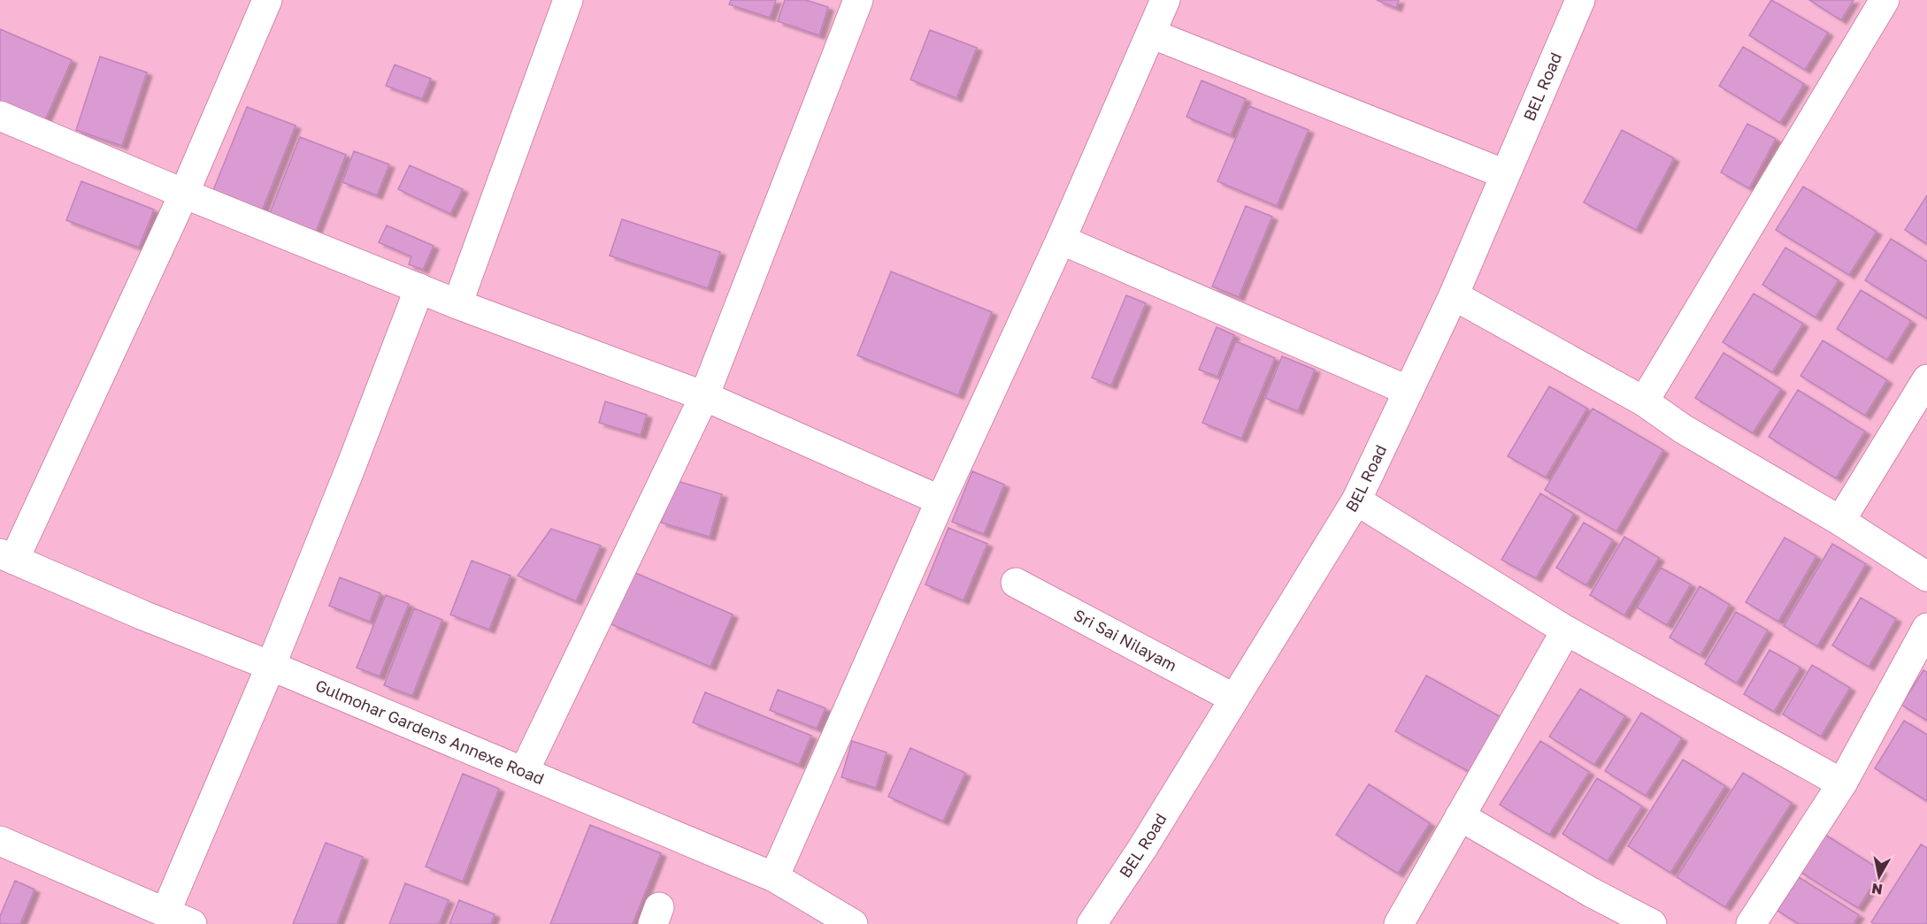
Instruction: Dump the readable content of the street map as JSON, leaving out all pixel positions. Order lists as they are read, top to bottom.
{
  "streets": {
    "street": ["BEL Road", "Sri Sai Nilayam", "Gulmohar Gardens Annexe Road"]
  },
  "crossings": [
    ["BEL Road", "Sri Sai Nilayam"]
  ],
  "north": "bottom"
}
